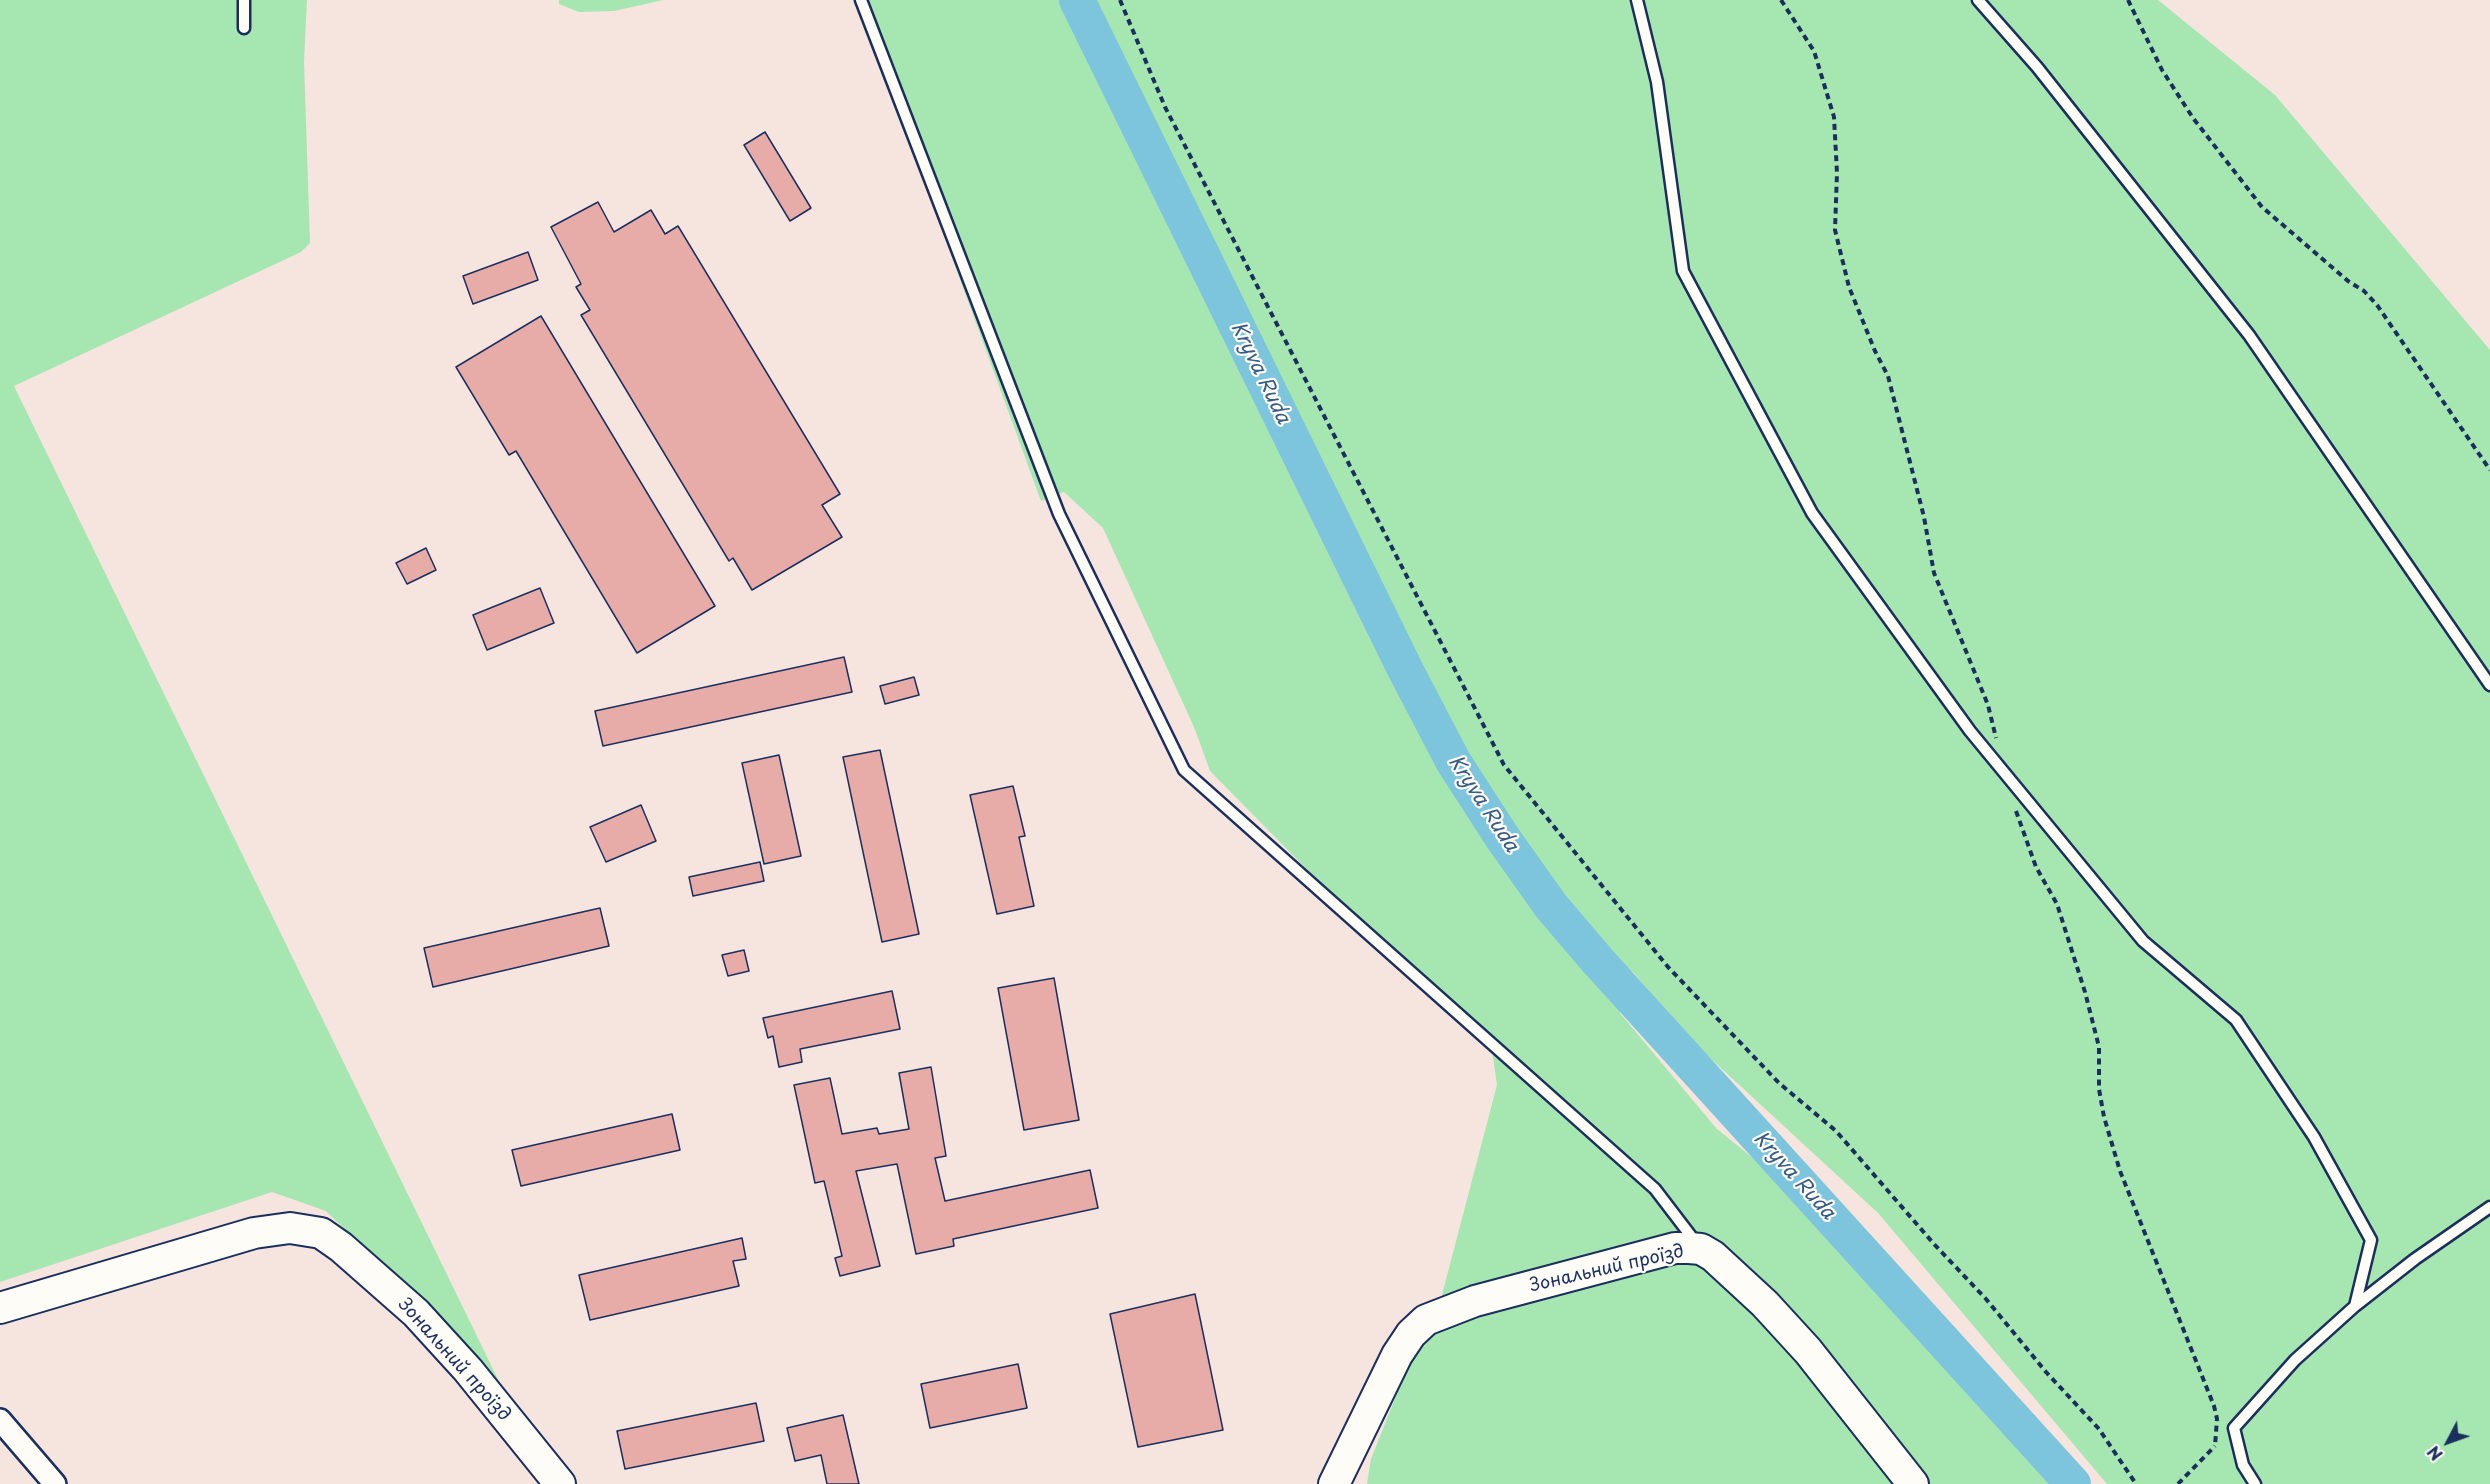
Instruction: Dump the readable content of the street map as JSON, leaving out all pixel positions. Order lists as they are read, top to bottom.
{
  "streets": {
    "street": ["Зональний проїзд"]
  },
  "water": ["Kryva Ruda"],
  "north": "bottom left"
}
